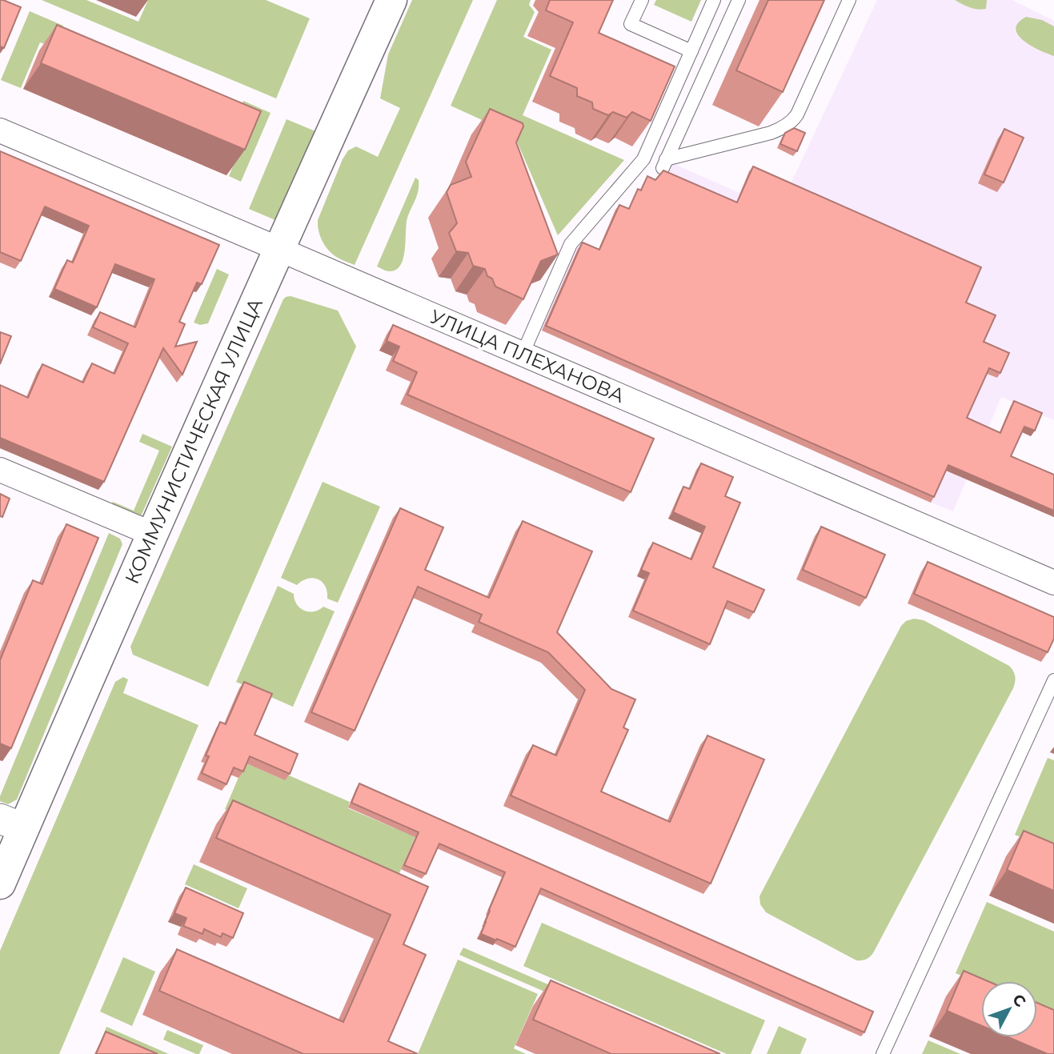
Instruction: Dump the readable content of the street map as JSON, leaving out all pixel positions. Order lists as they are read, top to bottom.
{
  "streets": {
    "main road": ["КОММУНИСТИЧЕСКАЯ УЛИЦА"],
    "street": ["УЛИЦА ПЛЕХАНОВА"]
  },
  "crossings": [
    ["УЛИЦА ПЛЕХАНОВА", "КОММУНИСТИЧЕСКАЯ УЛИЦА"]
  ],
  "north": "top right"
}
